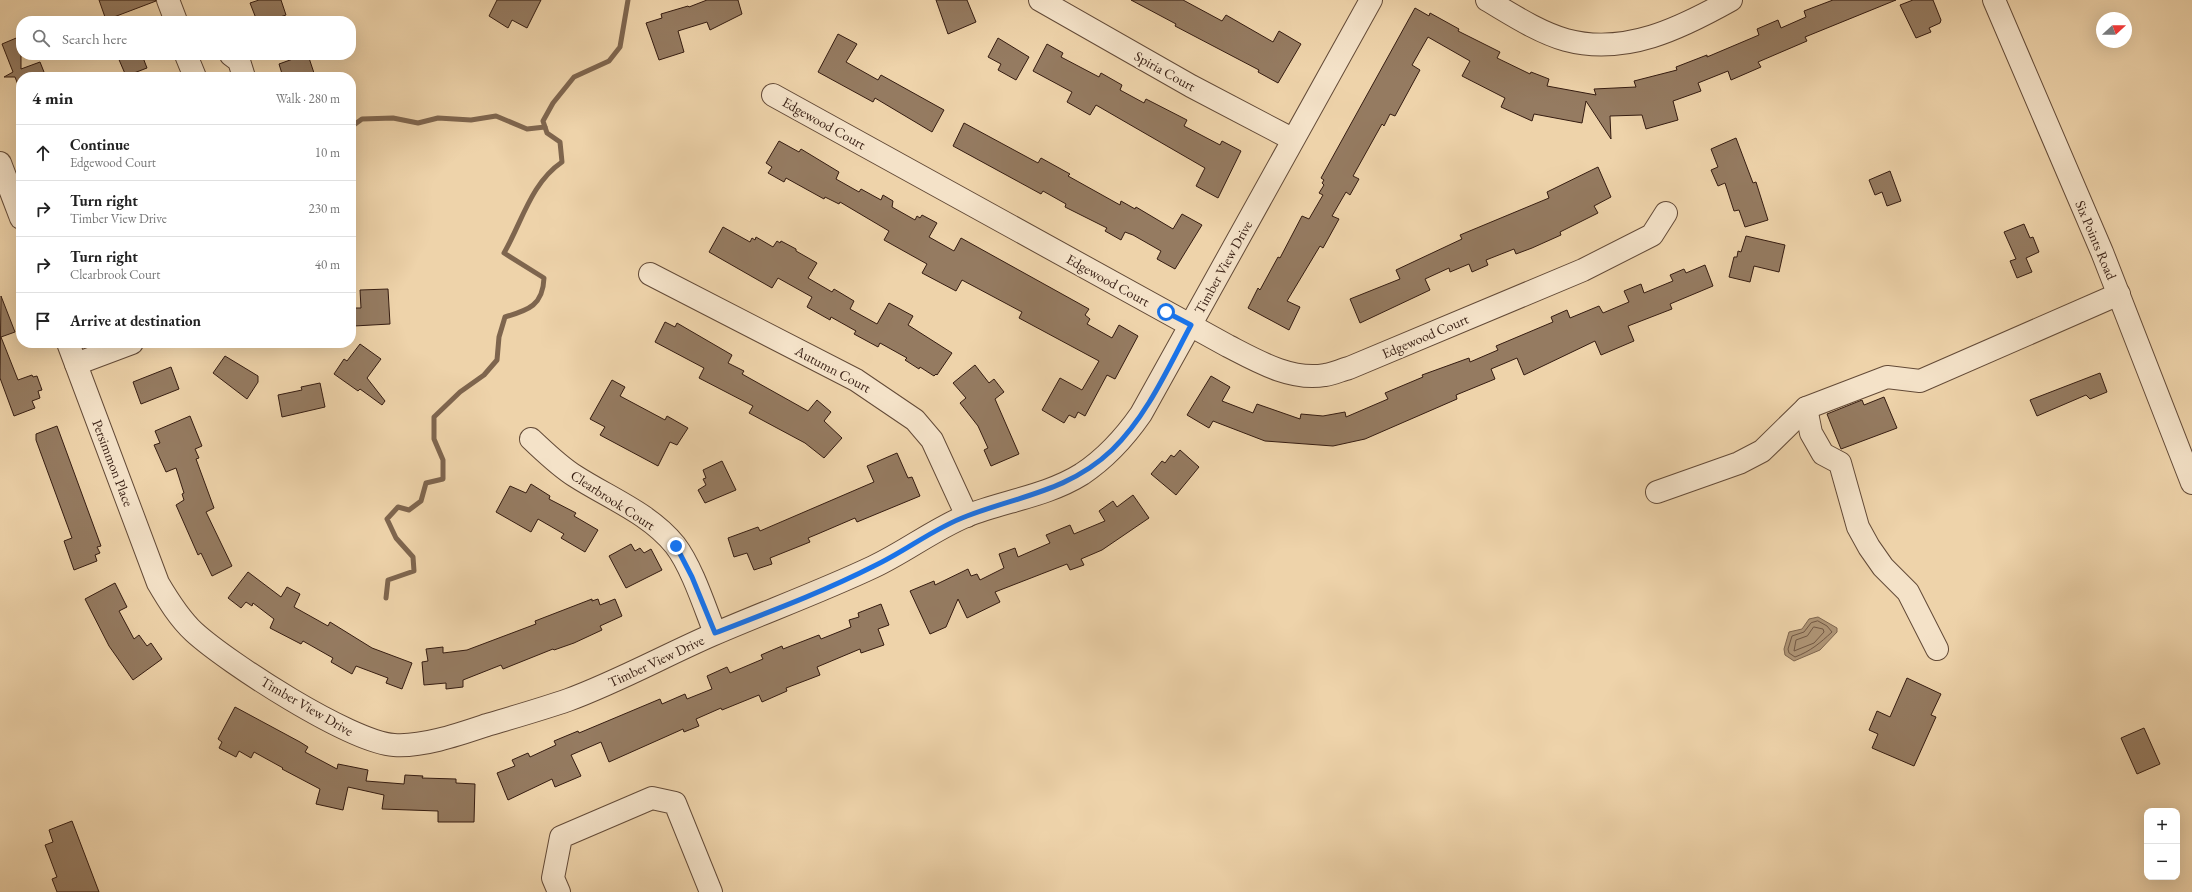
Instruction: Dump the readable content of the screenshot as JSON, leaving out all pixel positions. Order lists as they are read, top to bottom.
{
  "streets": {
    "street": [
      "Spiria Court",
      "Edgewood Court",
      "Six Points Road",
      "Timber View Drive",
      "Autumn Court",
      "Persimmon Place",
      "Clearbrook Court"
    ]
  },
  "crossings": [
    ["Spiria Court", "Timber View Drive"],
    ["Edgewood Court", "Timber View Drive"],
    ["Timber View Drive", "Autumn Court"],
    ["Timber View Drive", "Persimmon Place"],
    ["Timber View Drive", "Clearbrook Court"]
  ],
  "north": "right",
  "page": {
    "search": "Search here",
    "heading": ["4 min", "Walk · 280 m"],
    "list": [
      ["Continue", "Edgewood Court", "10 m"],
      ["Turn right", "Timber View Drive", "230 m"],
      ["Turn right", "Clearbrook Court", "40 m"],
      "Arrive at destination"
    ],
    "map_buttons": ["+", "−"]
  }
}
